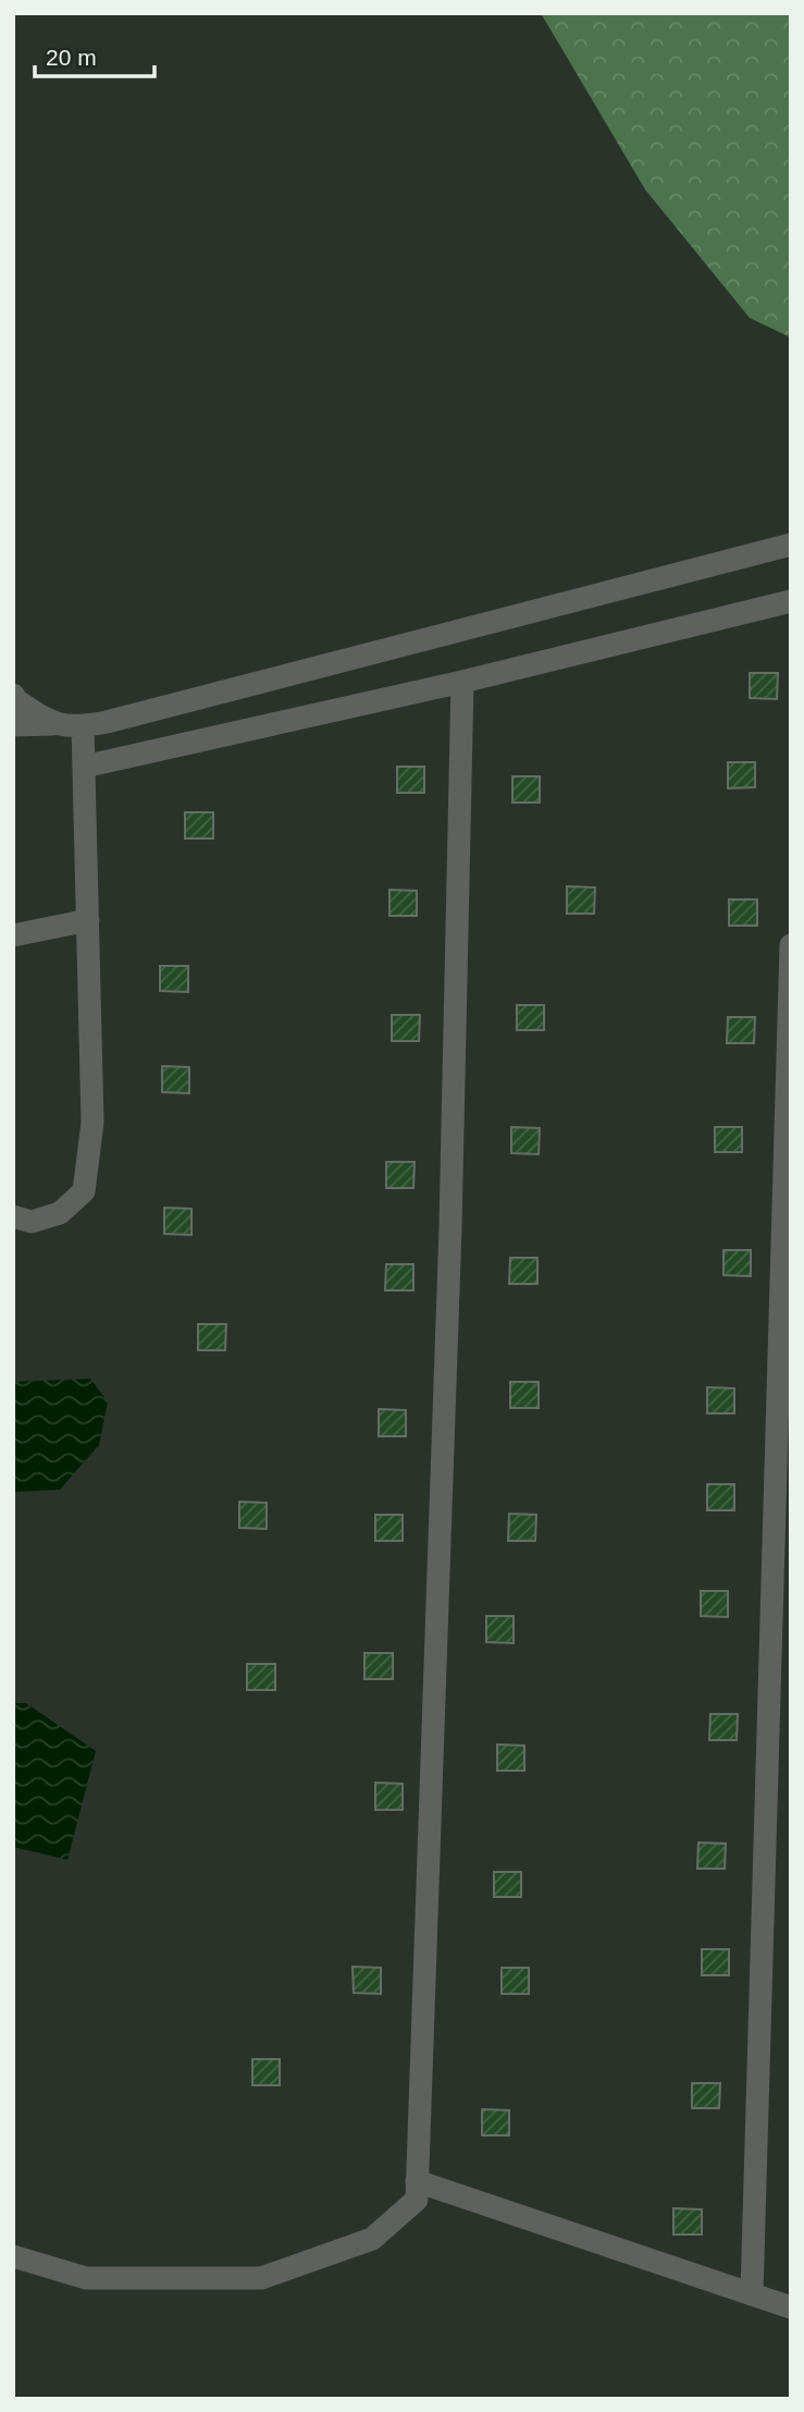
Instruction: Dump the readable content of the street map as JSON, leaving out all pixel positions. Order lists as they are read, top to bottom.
{
  "scale_bar": "20 m"
}
